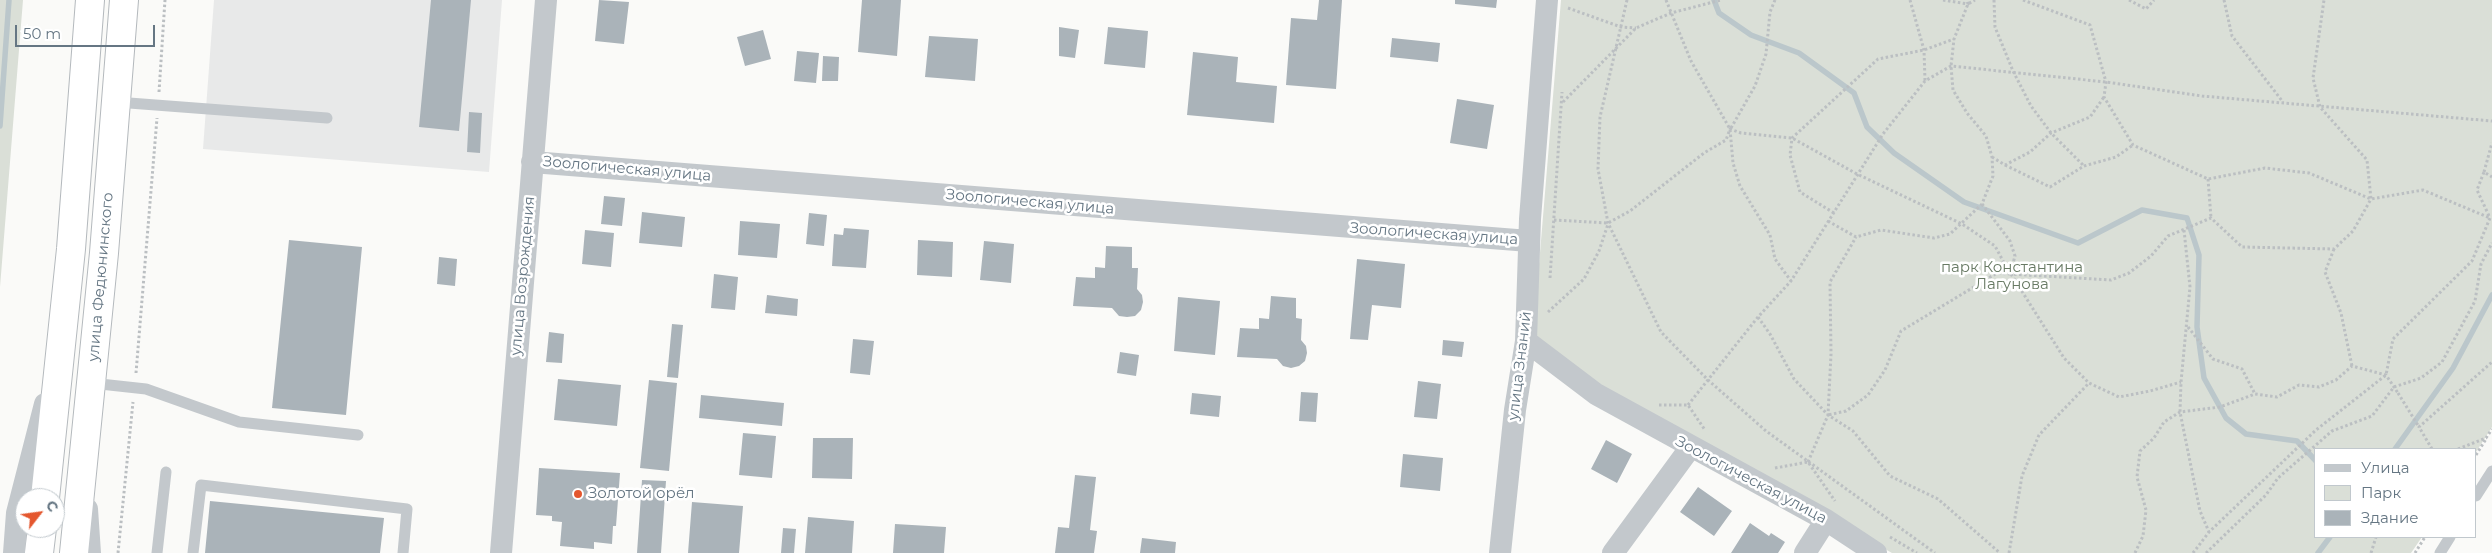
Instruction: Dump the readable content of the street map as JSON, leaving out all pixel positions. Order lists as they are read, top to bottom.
{
  "streets": {
    "highway": ["улица Федюнинского"],
    "street": ["Зоологическая улица", "улица Возрождения", "улица Знаний"]
  },
  "crossings": [
    ["Зоологическая улица", "улица Возрождения"],
    ["Зоологическая улица", "улица Знаний"]
  ],
  "parks": ["парк Константина Лагунова"],
  "places": ["Золотой орёл"],
  "legend": ["Улица", "Парк", "Здание"],
  "scale_bar": "50 m",
  "north": "top right"
}
